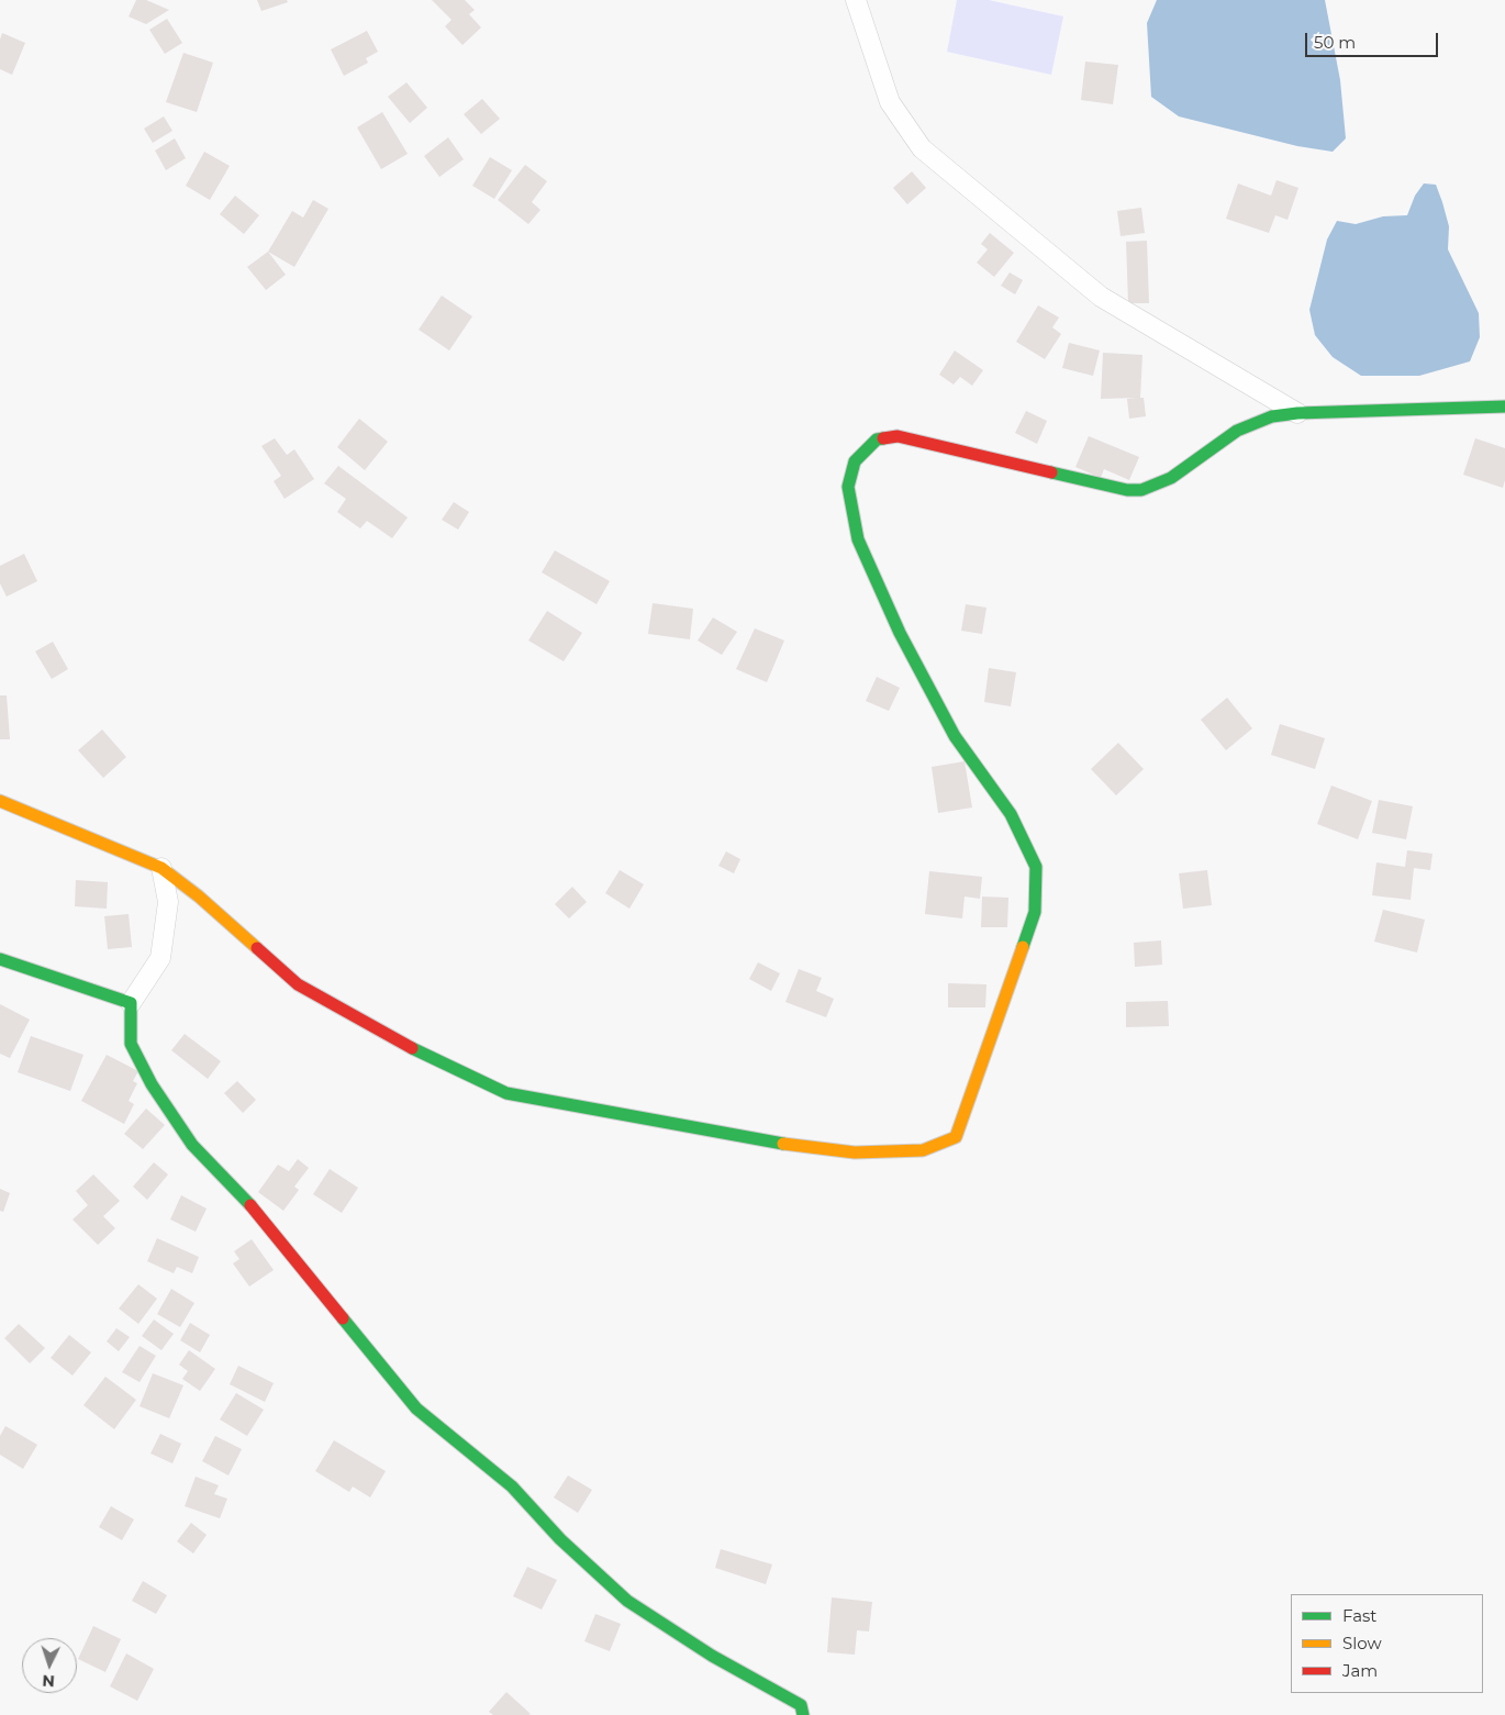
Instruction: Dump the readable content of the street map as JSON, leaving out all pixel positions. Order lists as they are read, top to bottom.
{
  "legend": ["Fast", "Slow", "Jam"],
  "scale_bar": "50 m",
  "north": "bottom"
}
